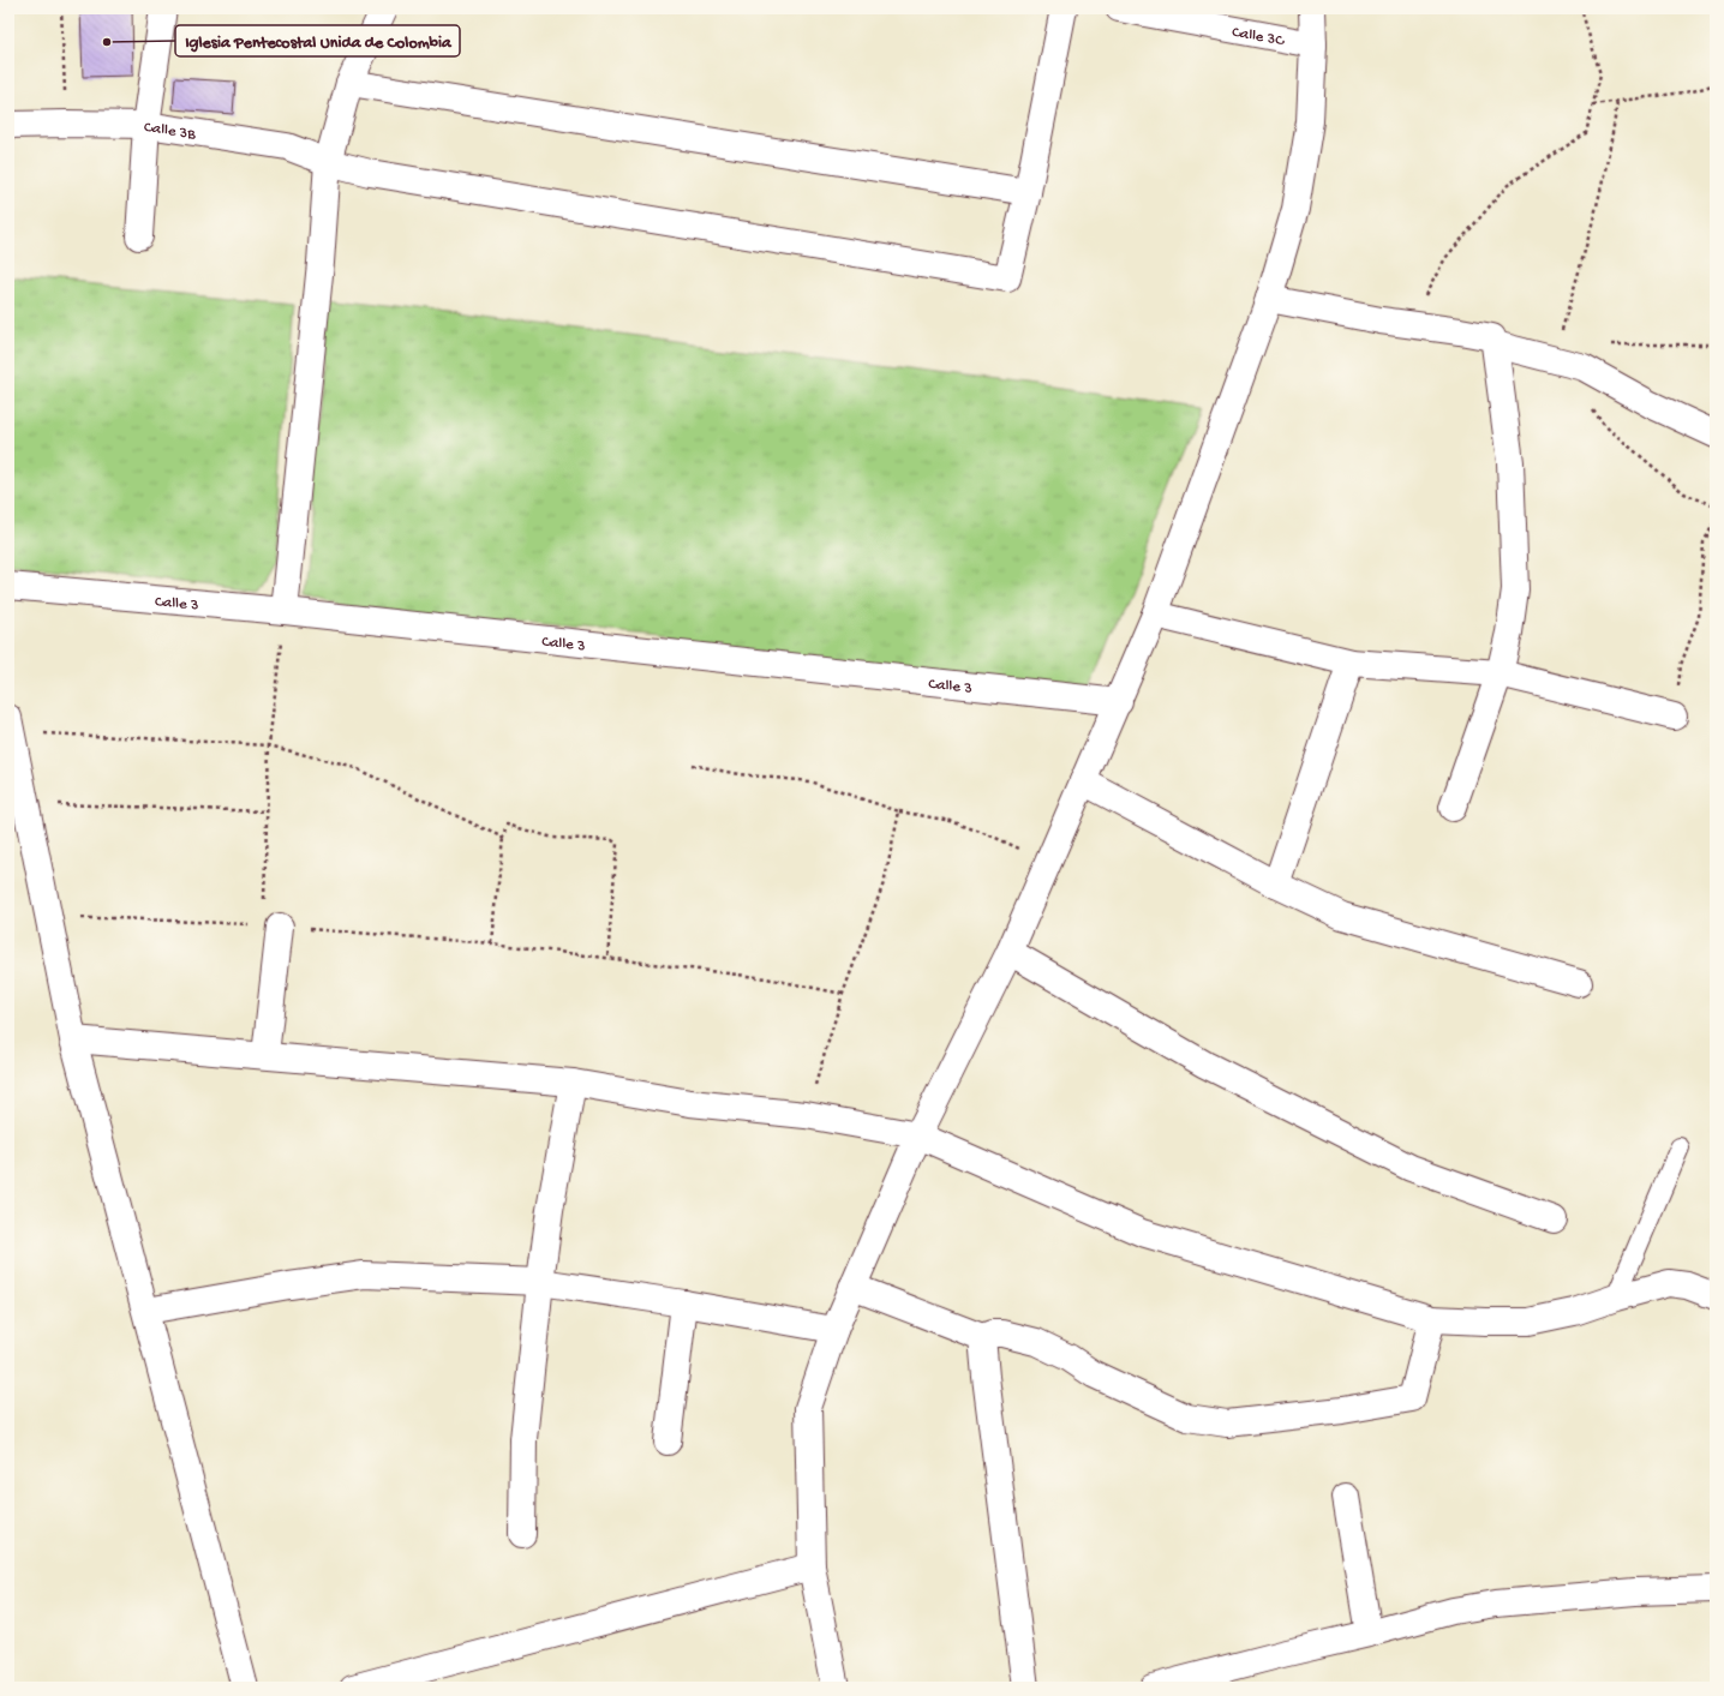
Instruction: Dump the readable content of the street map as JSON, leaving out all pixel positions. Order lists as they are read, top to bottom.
{
  "streets": {
    "street": ["Calle 3C", "Calle 3B", "Calle 3"]
  },
  "places": ["Iglesia Pentecostal Unida de Colombia"]
}
